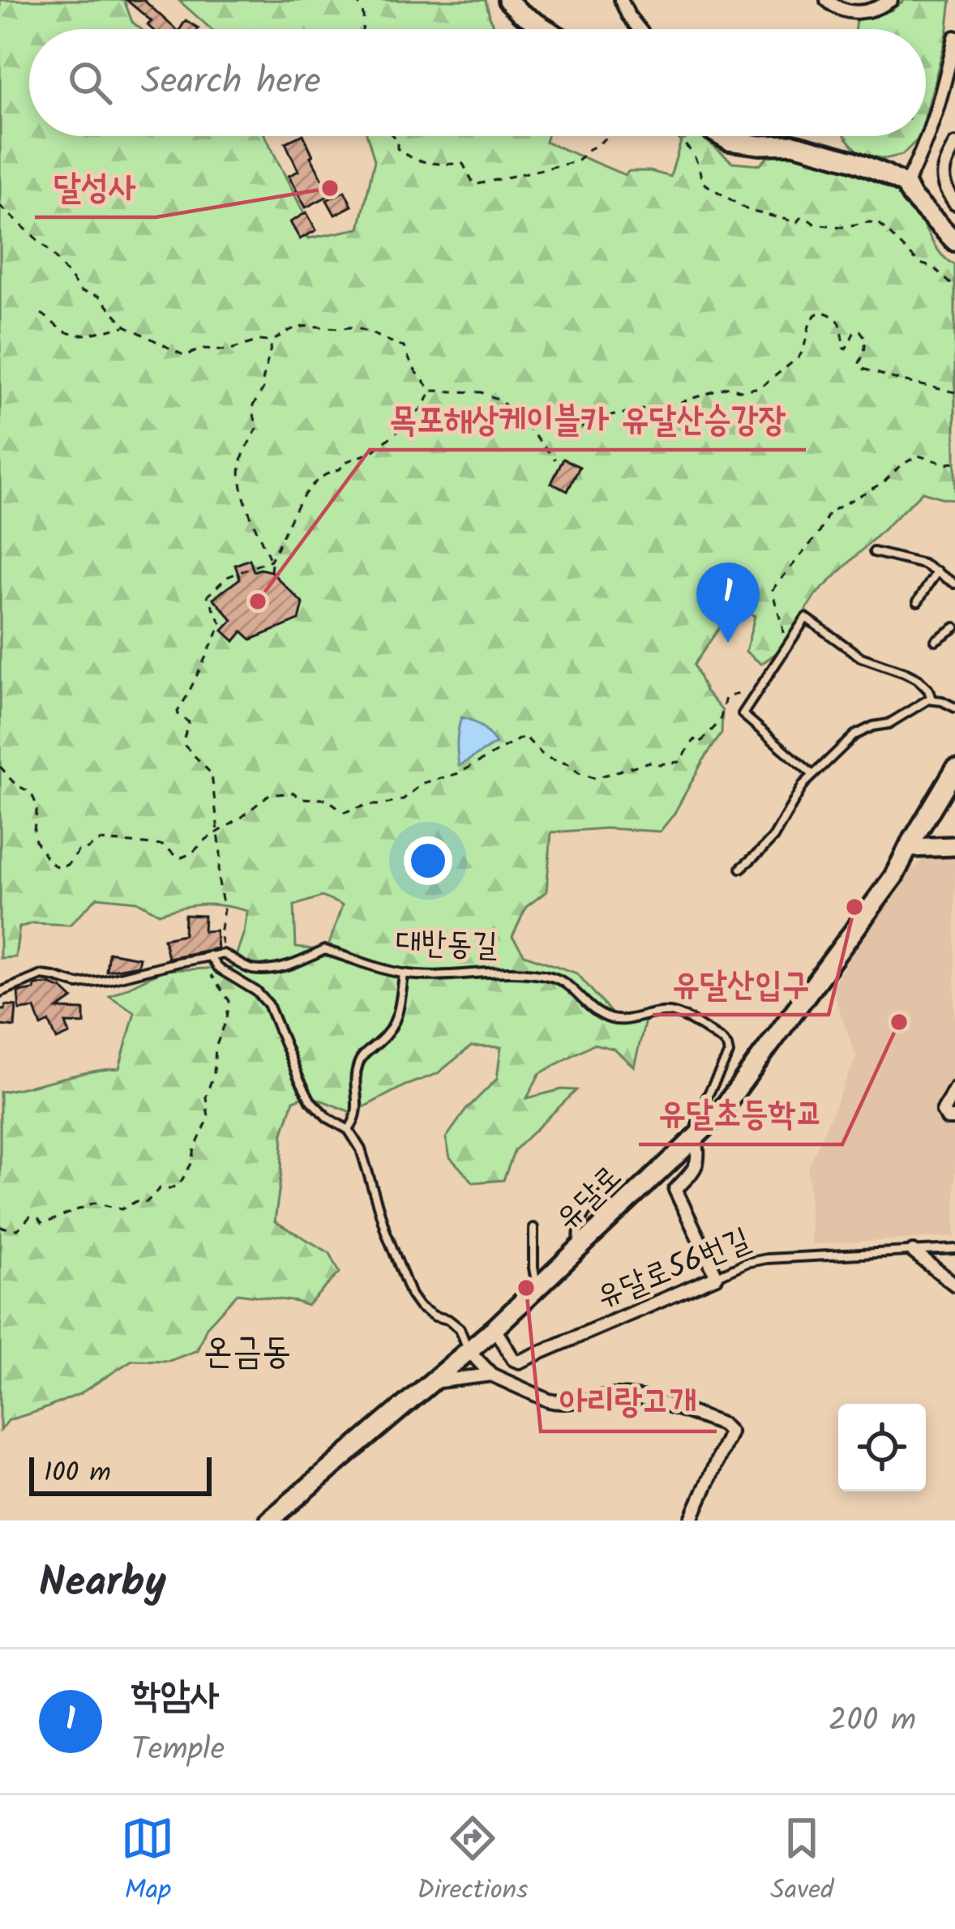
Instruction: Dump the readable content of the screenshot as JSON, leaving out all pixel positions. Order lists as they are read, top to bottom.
{
  "streets": {
    "street": ["유달로", "유달로56번길"],
    "lane": ["대반동길"]
  },
  "crossings": [
    ["대반동길", "유달로"],
    ["유달로", "유달로56번길"]
  ],
  "districts": ["온금동"],
  "places": [
    "달성사",
    "목포해상케이블카 유달산승강장",
    "유달산입구",
    "유달초등학교",
    "아리랑고개"
  ],
  "scale_bar": "100 m",
  "page": {
    "search": "Search here",
    "pins": "1",
    "scale": "100 m",
    "heading": "Nearby",
    "list": [
      {
        "mark": "1",
        "name": "학암사",
        "note": "Temple",
        "value": "200 m"
      }
    ],
    "nav": ["Map", "Directions", "Saved"]
  }
}
